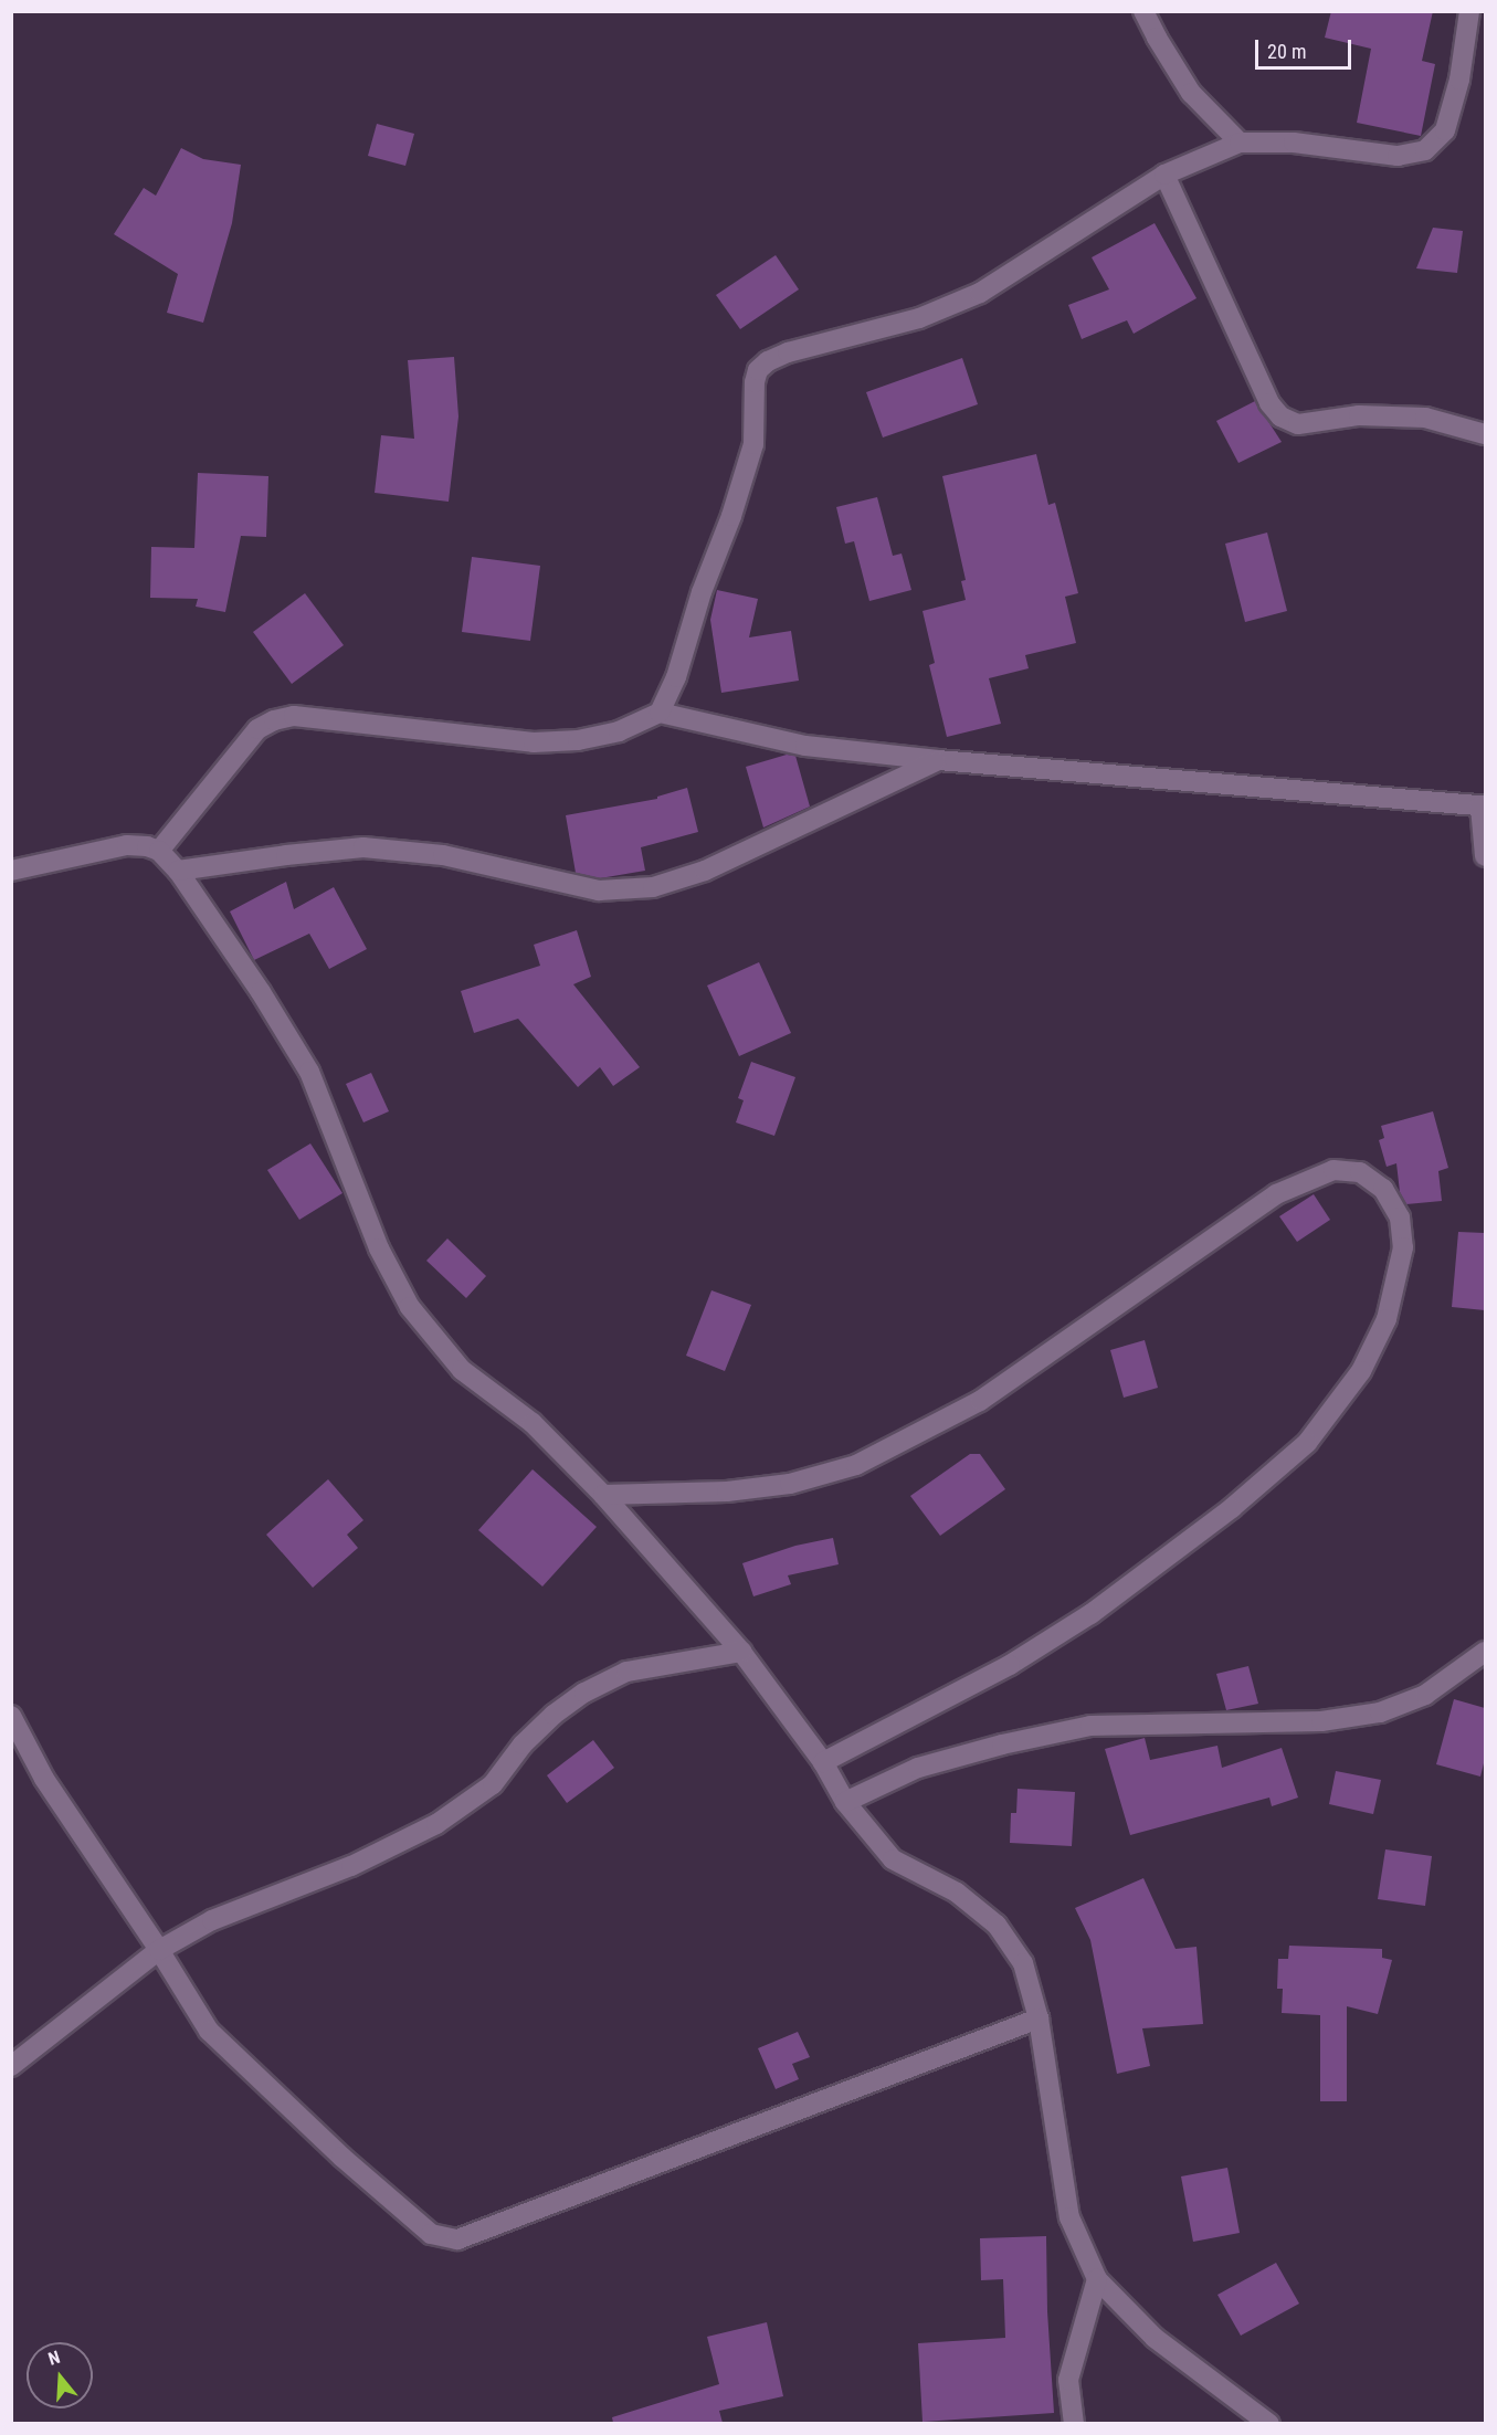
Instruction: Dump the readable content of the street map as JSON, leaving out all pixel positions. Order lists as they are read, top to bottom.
{
  "scale_bar": "20 m",
  "north": "top"
}
